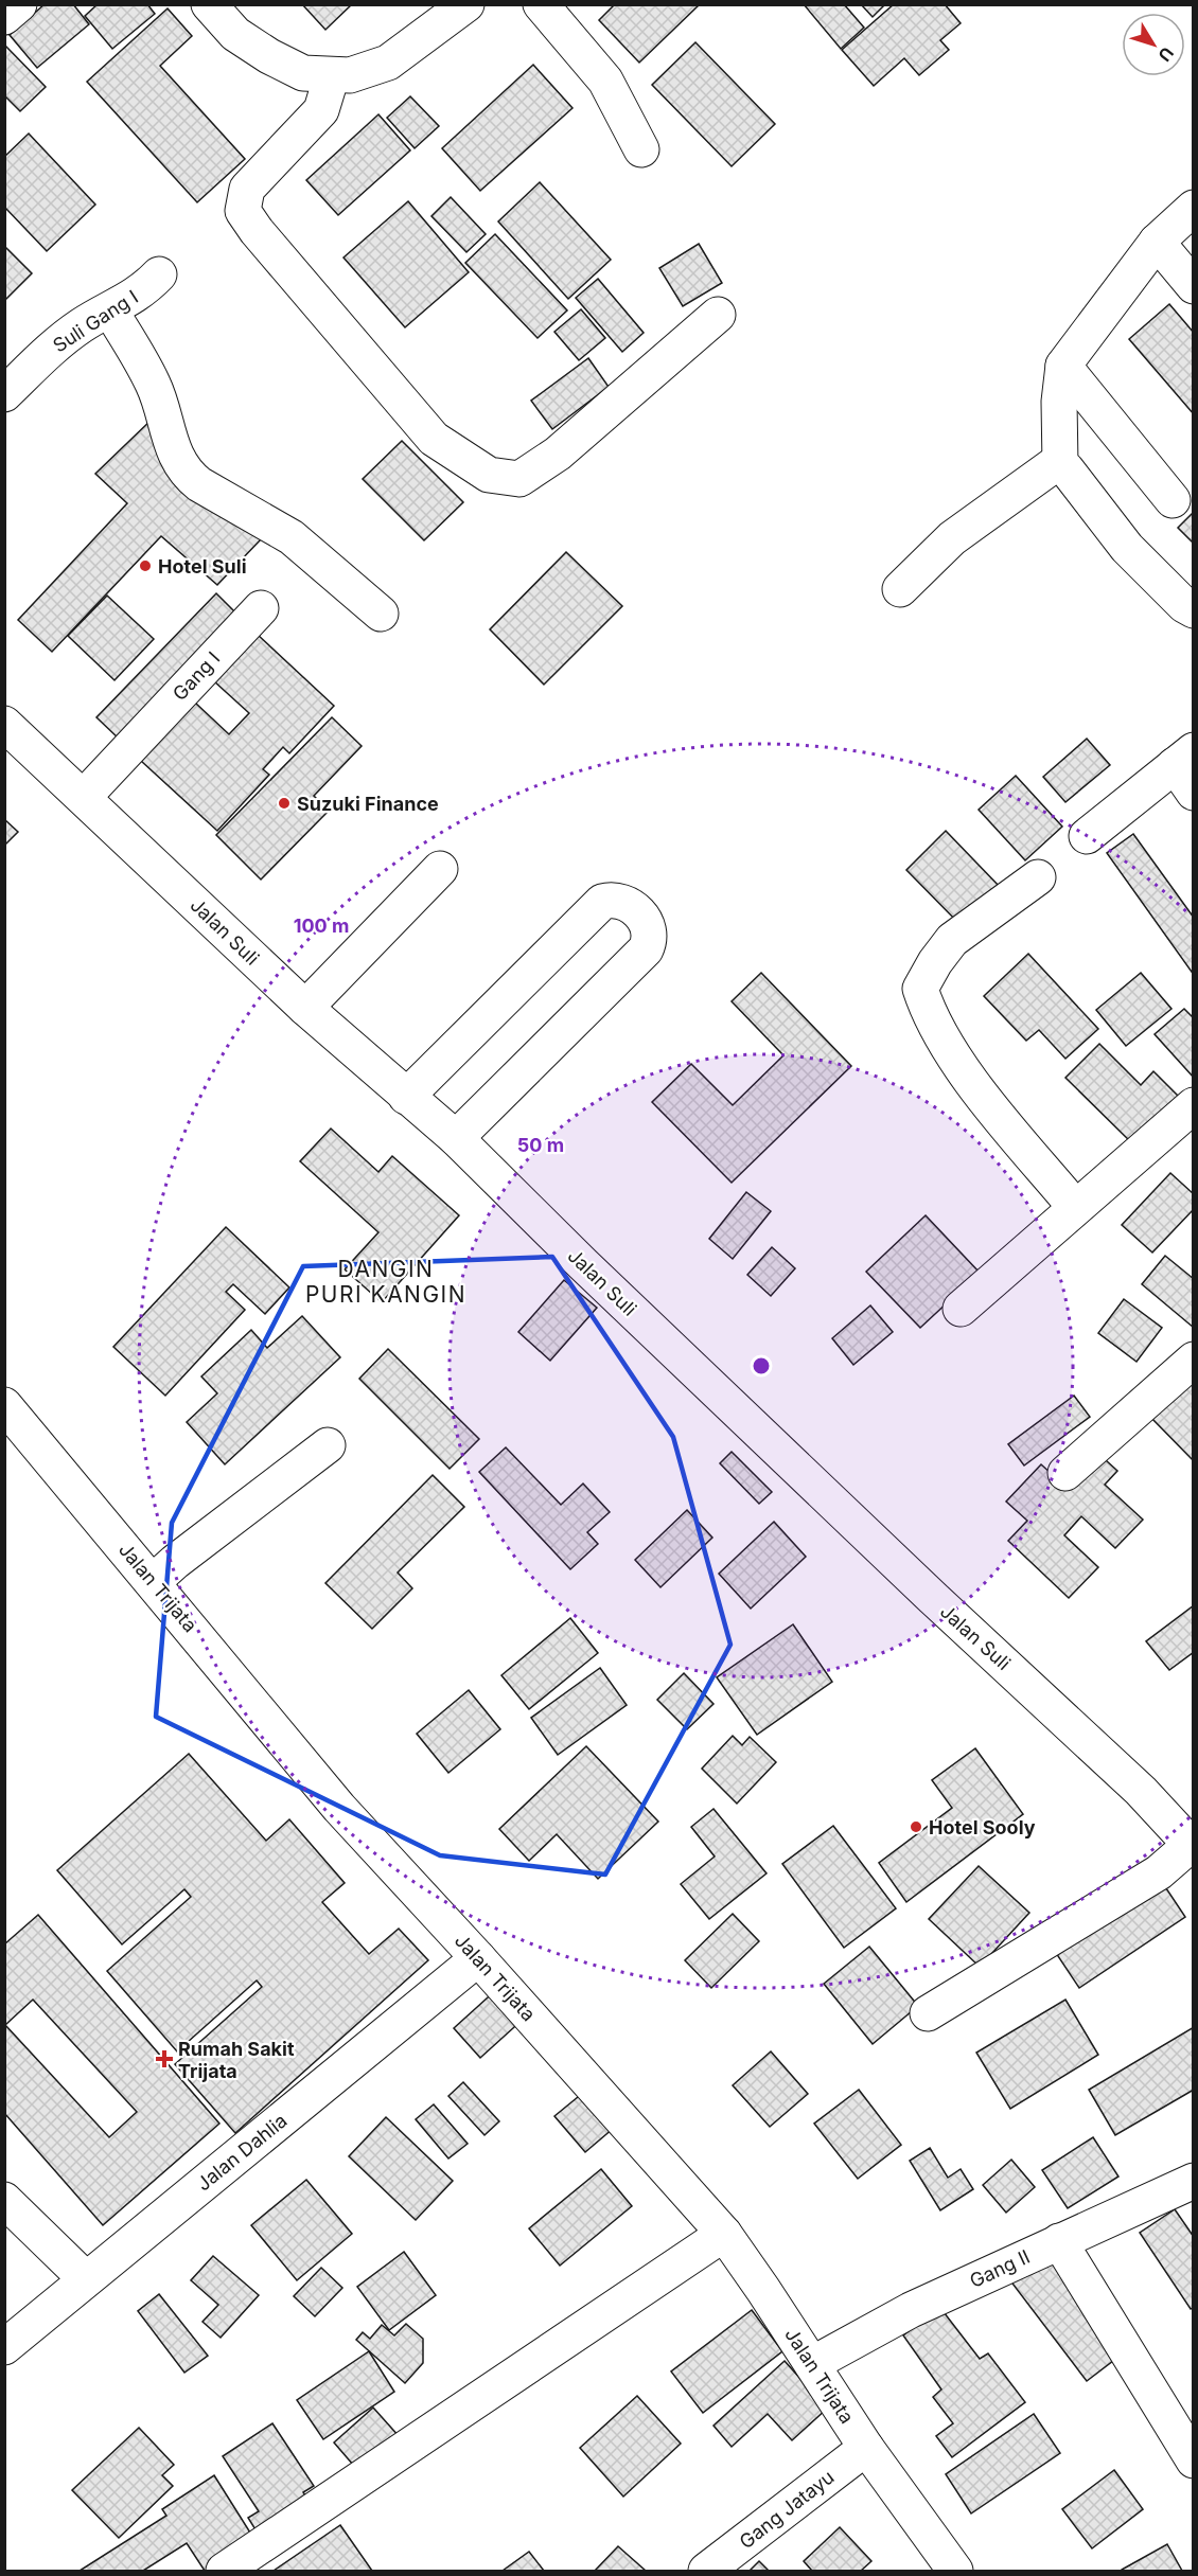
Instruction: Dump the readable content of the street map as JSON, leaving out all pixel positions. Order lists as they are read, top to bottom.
{
  "streets": {
    "street": [
      "Suli Gang I",
      "Gang I",
      "Jalan Suli",
      "Jalan Trijata",
      "Jalan Dahlia",
      "Gang II",
      "Gang Jatayu"
    ]
  },
  "crossings": [
    ["Gang I", "Jalan Suli"],
    ["Jalan Trijata", "Jalan Dahlia"],
    ["Jalan Trijata", "Gang II"],
    ["Jalan Trijata", "Gang Jatayu"]
  ],
  "districts": ["DANGIN PURI KANGIN"],
  "places": {
    "other": ["Hotel Suli", "Suzuki Finance", "Hotel Sooly"],
    "health": ["Rumah Sakit Trijata"]
  },
  "north": "bottom right",
  "rings": ["100 m", "50 m"]
}
